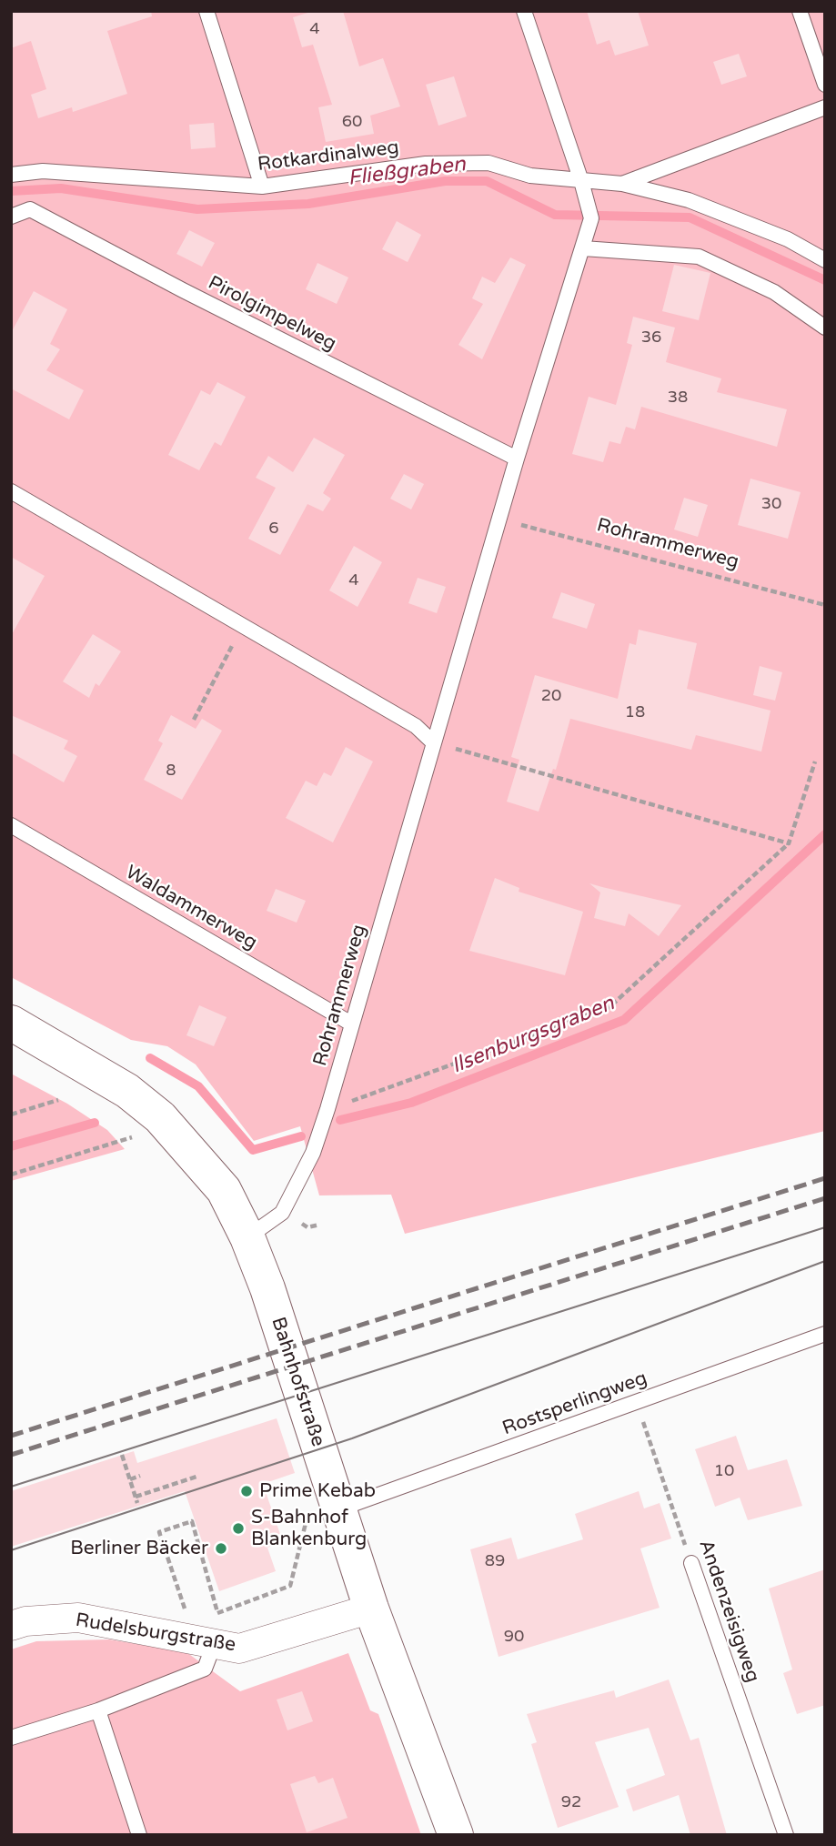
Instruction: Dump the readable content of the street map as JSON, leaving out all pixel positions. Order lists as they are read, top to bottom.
{
  "streets": {
    "main road": ["Bahnhofstraße"],
    "street": ["Rudelsburgstraße"],
    "lane": [
      "Rotkardinalweg",
      "Pirolgimpelweg",
      "Rohrammerweg",
      "Waldammerweg",
      "Rostsperlingweg",
      "Andenzeisigweg"
    ]
  },
  "crossings": [
    ["Rotkardinalweg", "Rohrammerweg"],
    ["Pirolgimpelweg", "Rohrammerweg"],
    ["Rohrammerweg", "Waldammerweg"],
    ["Rohrammerweg", "Bahnhofstraße"],
    ["Bahnhofstraße", "Rostsperlingweg"],
    ["Bahnhofstraße", "Rudelsburgstraße"],
    ["Rostsperlingweg", "Andenzeisigweg"]
  ],
  "water": ["Fließgraben", "Ilsenburgsgraben"],
  "places": ["Prime Kebab", "S-Bahnhof Blankenburg", "Berliner Bäcker"],
  "house_numbers": [
    "4",
    "60",
    "36",
    "38",
    "30",
    "6",
    "4",
    "20",
    "18",
    "8",
    "10",
    "89",
    "90",
    "92"
  ]
}
